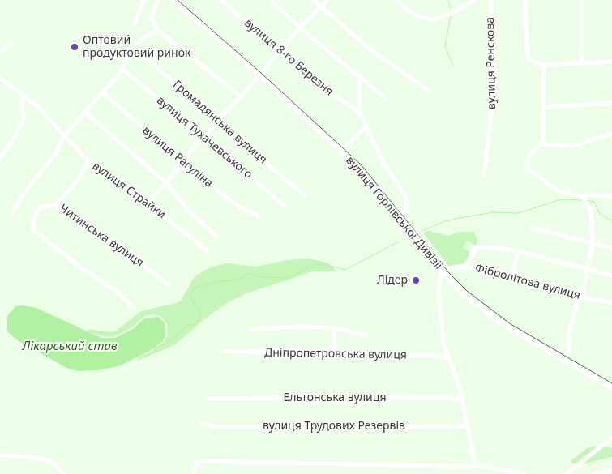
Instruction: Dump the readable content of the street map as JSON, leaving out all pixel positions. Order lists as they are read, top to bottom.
{
  "streets": {
    "main road": ["вулиця Горлівської Дивізії"],
    "street": [
      "вулиця 8-го Березня",
      "вулиця Ренскова",
      "Громадянська вулиця",
      "вулиця Тухачевського",
      "вулиця Рагуліна",
      "вулиця Страйки",
      "Читинська вулиця",
      "Фібролітова вулиця",
      "Дніпропетровська вулиця",
      "Ельтонська вулиця",
      "вулиця Трудових Резервів"
    ]
  },
  "crossings": [
    ["вулиця Страйки", "Читинська вулиця"],
    ["вулиця Горлівської Дивізії", "Фібролітова вулиця"]
  ],
  "water": ["Лікарський став"],
  "places": ["Оптовий продуктовий ринок", "Лідер"]
}
